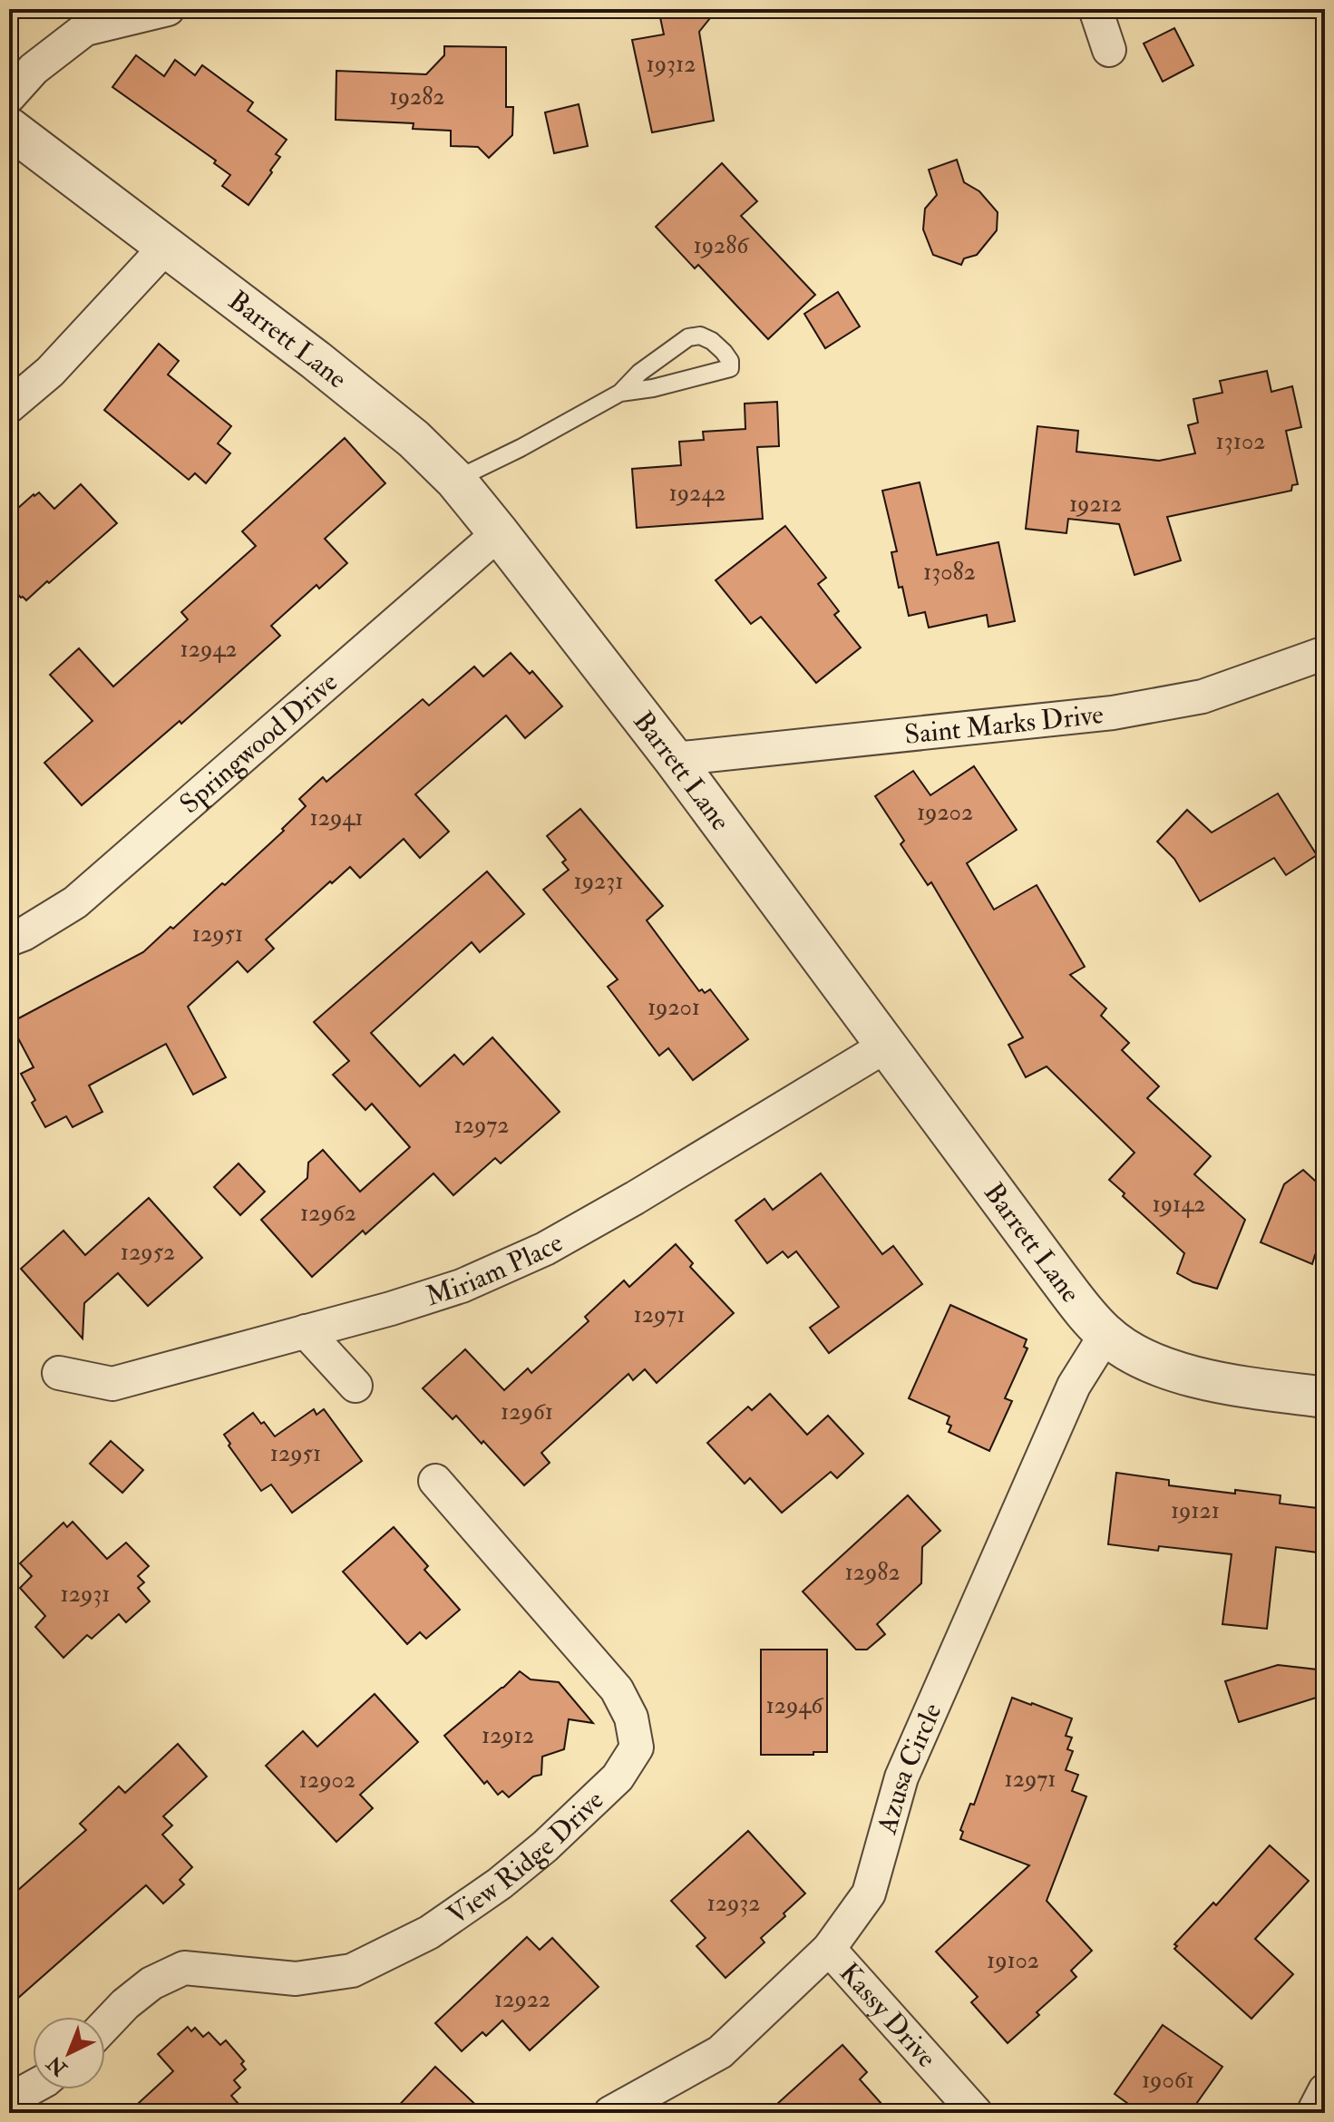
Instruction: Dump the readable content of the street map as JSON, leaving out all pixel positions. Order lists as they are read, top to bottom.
{
  "streets": {
    "street": [
      "Barrett Lane",
      "Saint Marks Drive",
      "Springwood Drive",
      "Miriam Place",
      "Azusa Circle",
      "View Ridge Drive",
      "Kassy Drive"
    ]
  },
  "crossings": [
    ["Barrett Lane", "Saint Marks Drive"],
    ["Barrett Lane", "Springwood Drive"],
    ["Barrett Lane", "Miriam Place"],
    ["Barrett Lane", "Azusa Circle"],
    ["Azusa Circle", "Kassy Drive"]
  ],
  "house_numbers": [
    "19312",
    "19282",
    "19286",
    "13102",
    "19242",
    "19212",
    "13082",
    "12942",
    "19202",
    "12941",
    "19231",
    "12951",
    "19201",
    "12972",
    "19142",
    "12962",
    "12952",
    "12971",
    "12961",
    "12951",
    "19121",
    "12982",
    "12931",
    "12946",
    "12912",
    "12971",
    "12902",
    "12932",
    "19102",
    "12922",
    "19061"
  ],
  "north": "bottom left"
}
